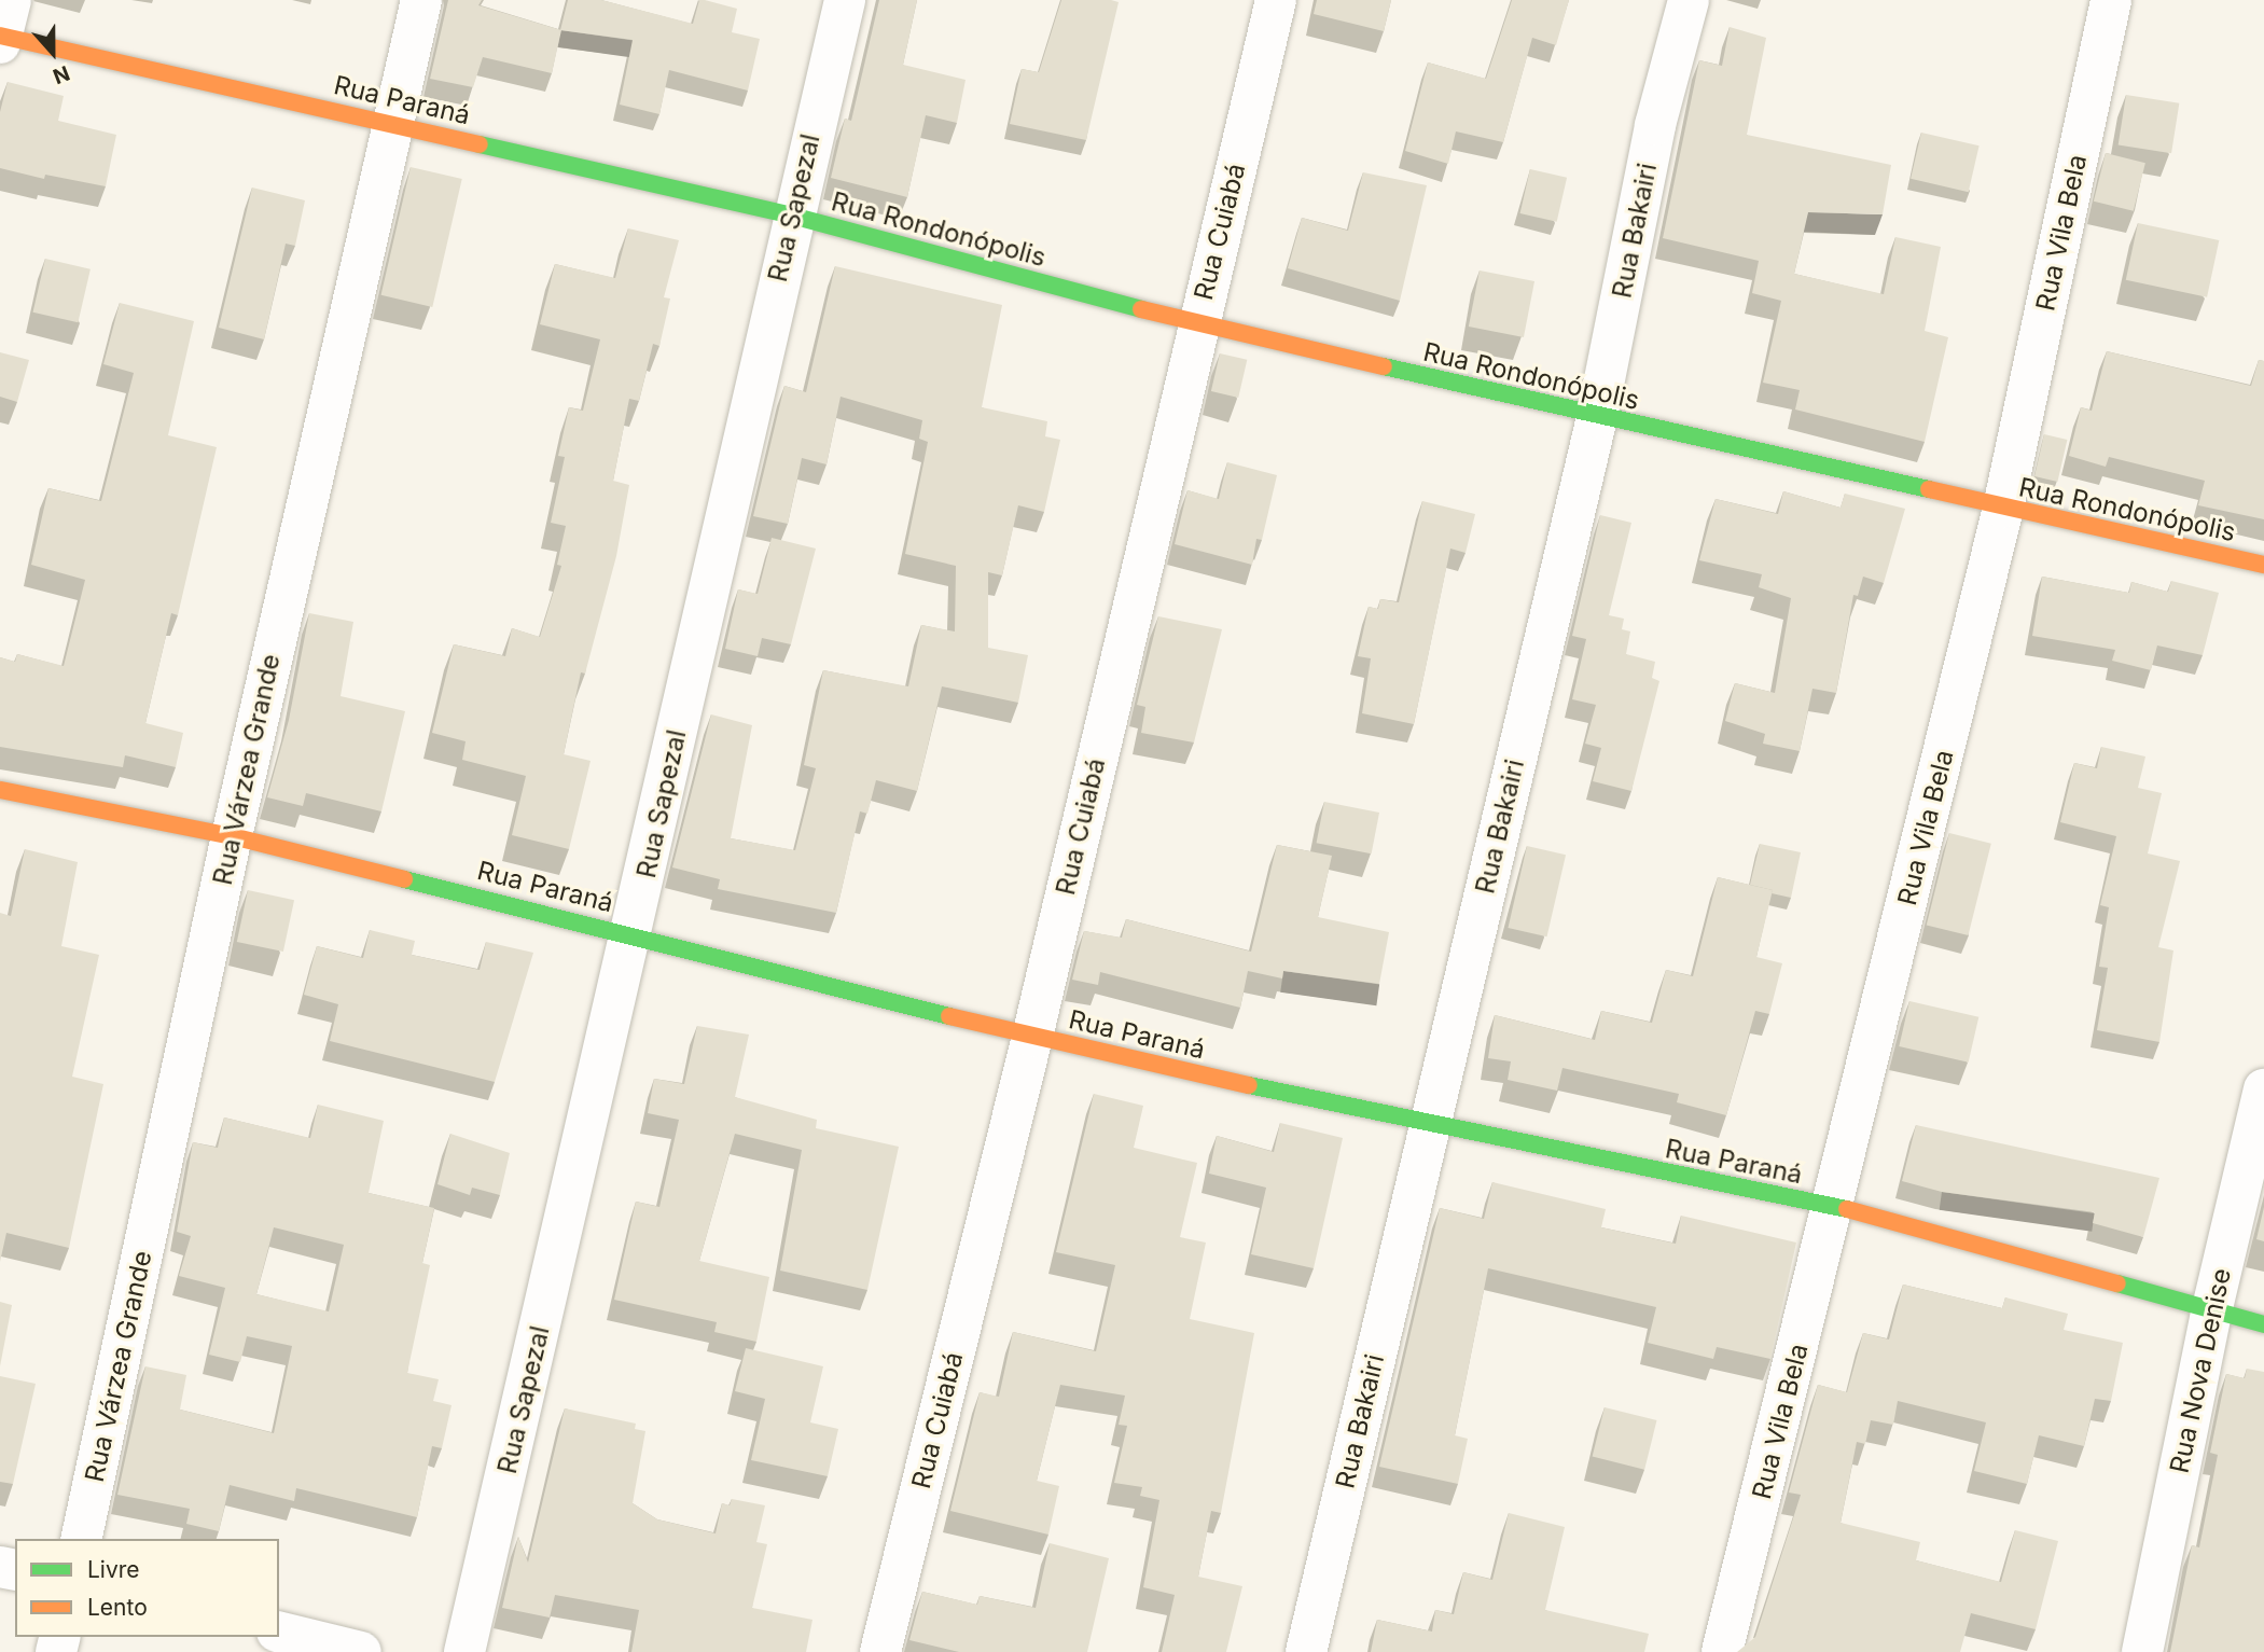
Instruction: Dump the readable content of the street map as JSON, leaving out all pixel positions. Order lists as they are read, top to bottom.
{
  "streets": {
    "street": [
      "Rua Paraná",
      "Rua Sapezal",
      "Rua Rondonópolis",
      "Rua Bakairi",
      "Rua Cuiabá",
      "Rua Vila Bela",
      "Rua Várzea Grande",
      "Rua Nova Denise"
    ]
  },
  "crossings": [
    ["Rua Paraná", "Rua Sapezal"],
    ["Rua Paraná", "Rua Rondonópolis"],
    ["Rua Paraná", "Rua Bakairi"],
    ["Rua Paraná", "Rua Cuiabá"],
    ["Rua Paraná", "Rua Vila Bela"],
    ["Rua Paraná", "Rua Várzea Grande"],
    ["Rua Paraná", "Rua Nova Denise"],
    ["Rua Sapezal", "Rua Rondonópolis"],
    ["Rua Rondonópolis", "Rua Bakairi"],
    ["Rua Rondonópolis", "Rua Cuiabá"],
    ["Rua Rondonópolis", "Rua Vila Bela"]
  ],
  "legend": ["Livre", "Lento"],
  "north": "bottom"
}
